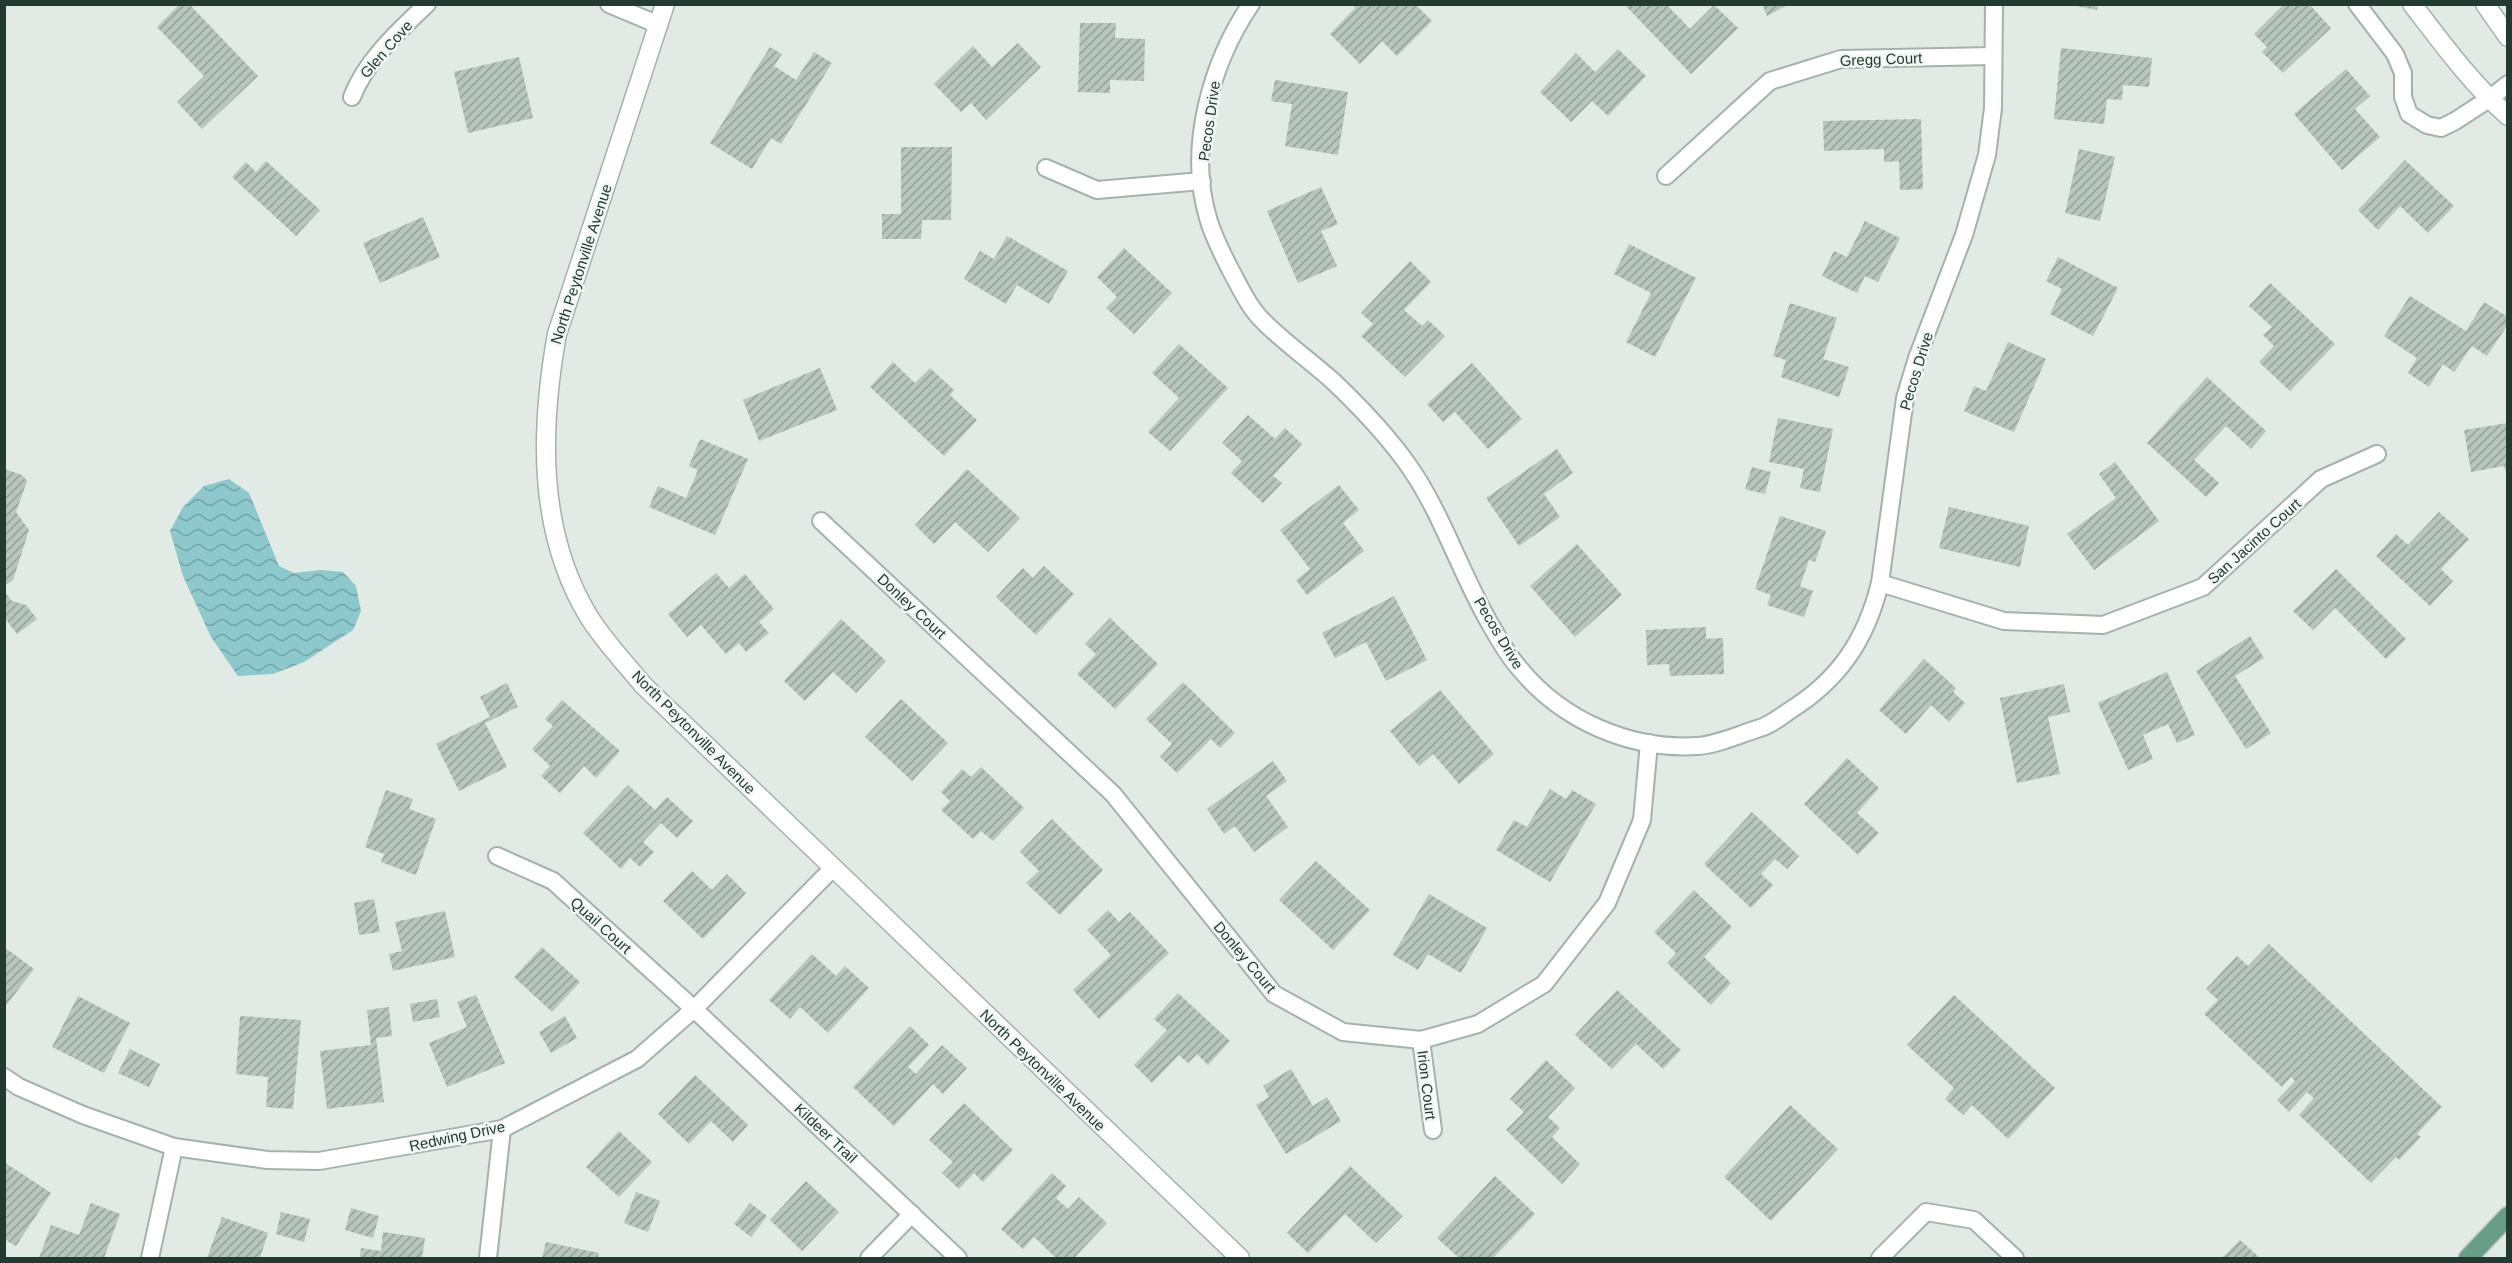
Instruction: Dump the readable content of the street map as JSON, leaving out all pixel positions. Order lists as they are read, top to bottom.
{
  "streets": {
    "street": [
      "Glen Cove",
      "Gregg Court",
      "Pecos Drive",
      "North Peytonville Avenue",
      "San Jacinto Court",
      "Donley Court",
      "Quail Court",
      "Irion Court",
      "Kildeer Trail",
      "Redwing Drive"
    ]
  },
  "crossings": [
    ["Gregg Court", "Pecos Drive"],
    ["Pecos Drive", "San Jacinto Court"],
    ["Pecos Drive", "Donley Court"],
    ["North Peytonville Avenue", "Redwing Drive"],
    ["Donley Court", "Irion Court"],
    ["Quail Court", "Kildeer Trail"],
    ["Quail Court", "Redwing Drive"],
    ["Kildeer Trail", "Redwing Drive"]
  ]
}
